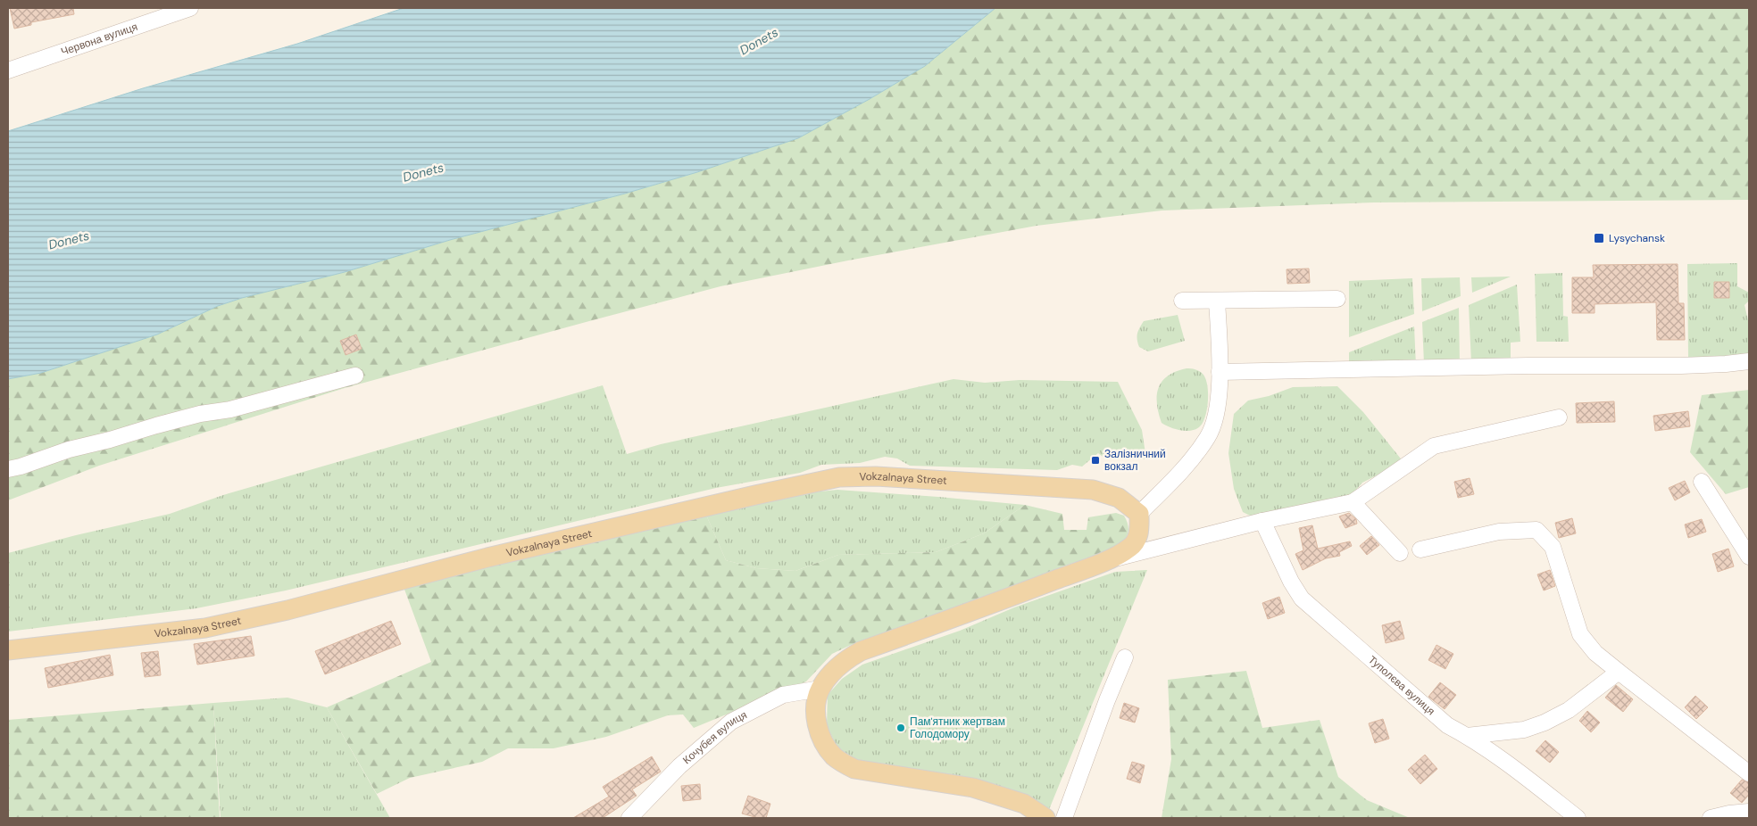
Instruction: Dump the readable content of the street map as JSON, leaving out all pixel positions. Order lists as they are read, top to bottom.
{
  "streets": {
    "main road": ["Vokzalnaya Street"],
    "street": ["Червона вулиця", "Туполєва вулиця", "Кочубея вулиця"]
  },
  "water": ["Donets"],
  "places": {
    "transit": ["Lysychansk", "Залізничний вокзал"],
    "other": ["Пам'ятник жертвам Голодомору"]
  }
}
